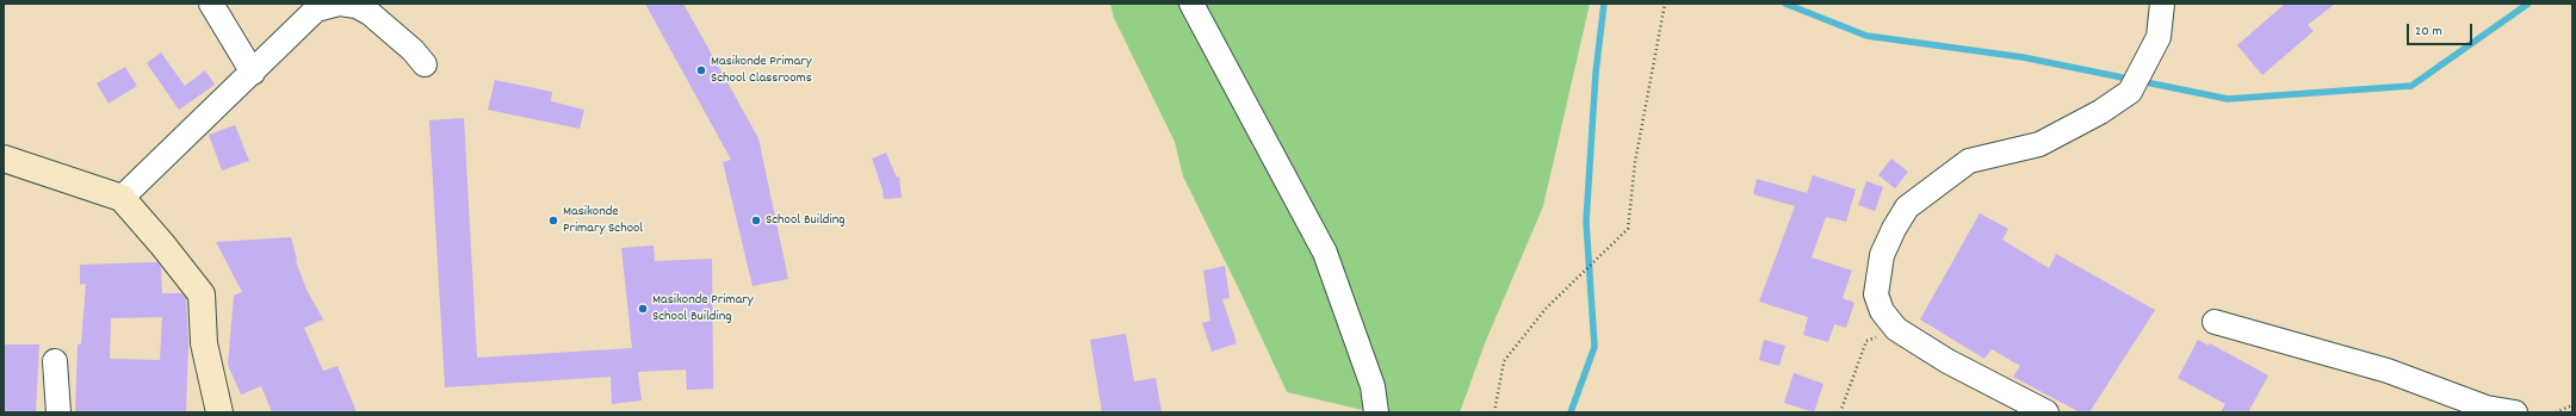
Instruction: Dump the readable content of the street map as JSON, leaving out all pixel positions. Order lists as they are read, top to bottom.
{
  "places": [
    "Masikonde Primary School Classrooms",
    "Masikonde Primary School",
    "School Building",
    "Masikonde Primary School Building"
  ],
  "scale_bar": "20 m"
}
